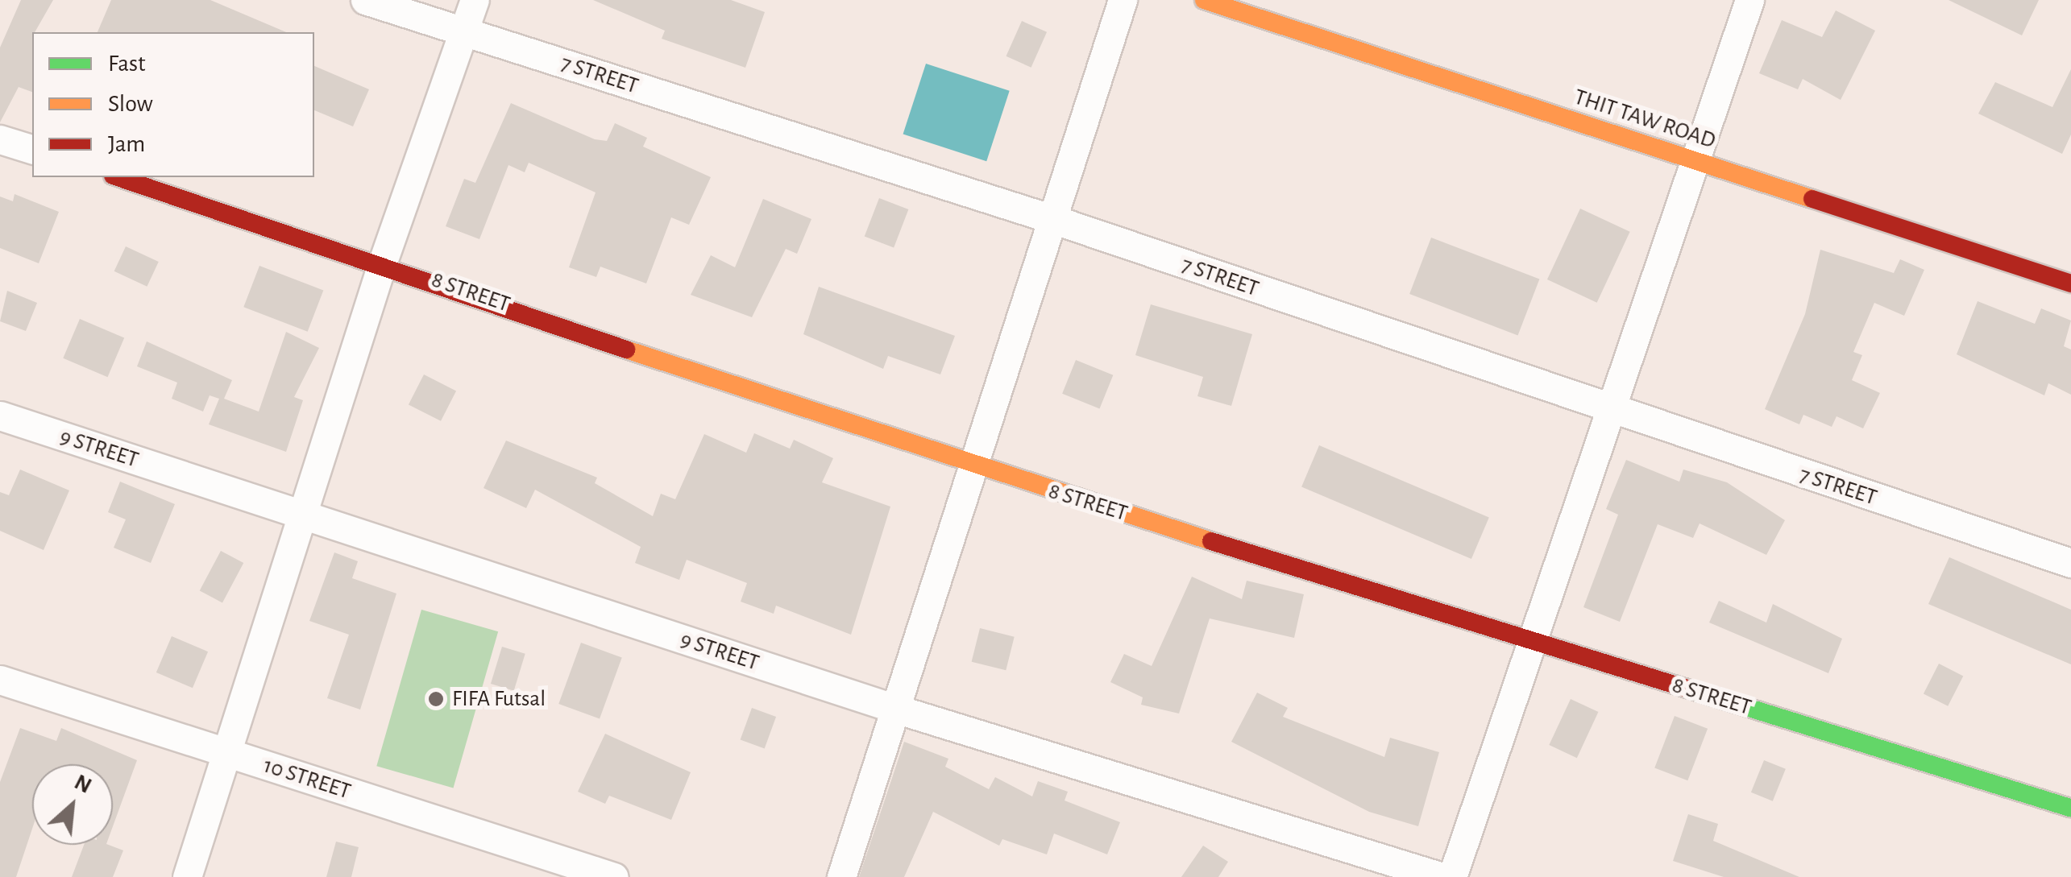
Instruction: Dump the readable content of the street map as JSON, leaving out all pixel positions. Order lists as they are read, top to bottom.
{
  "streets": {
    "street": [
      "7 STREET",
      "THIT TAW ROAD",
      "8 STREET",
      "9 STREET",
      "10 STREET"
    ]
  },
  "places": ["FIFA Futsal"],
  "legend": ["Fast", "Slow", "Jam"],
  "north": "top right"
}
